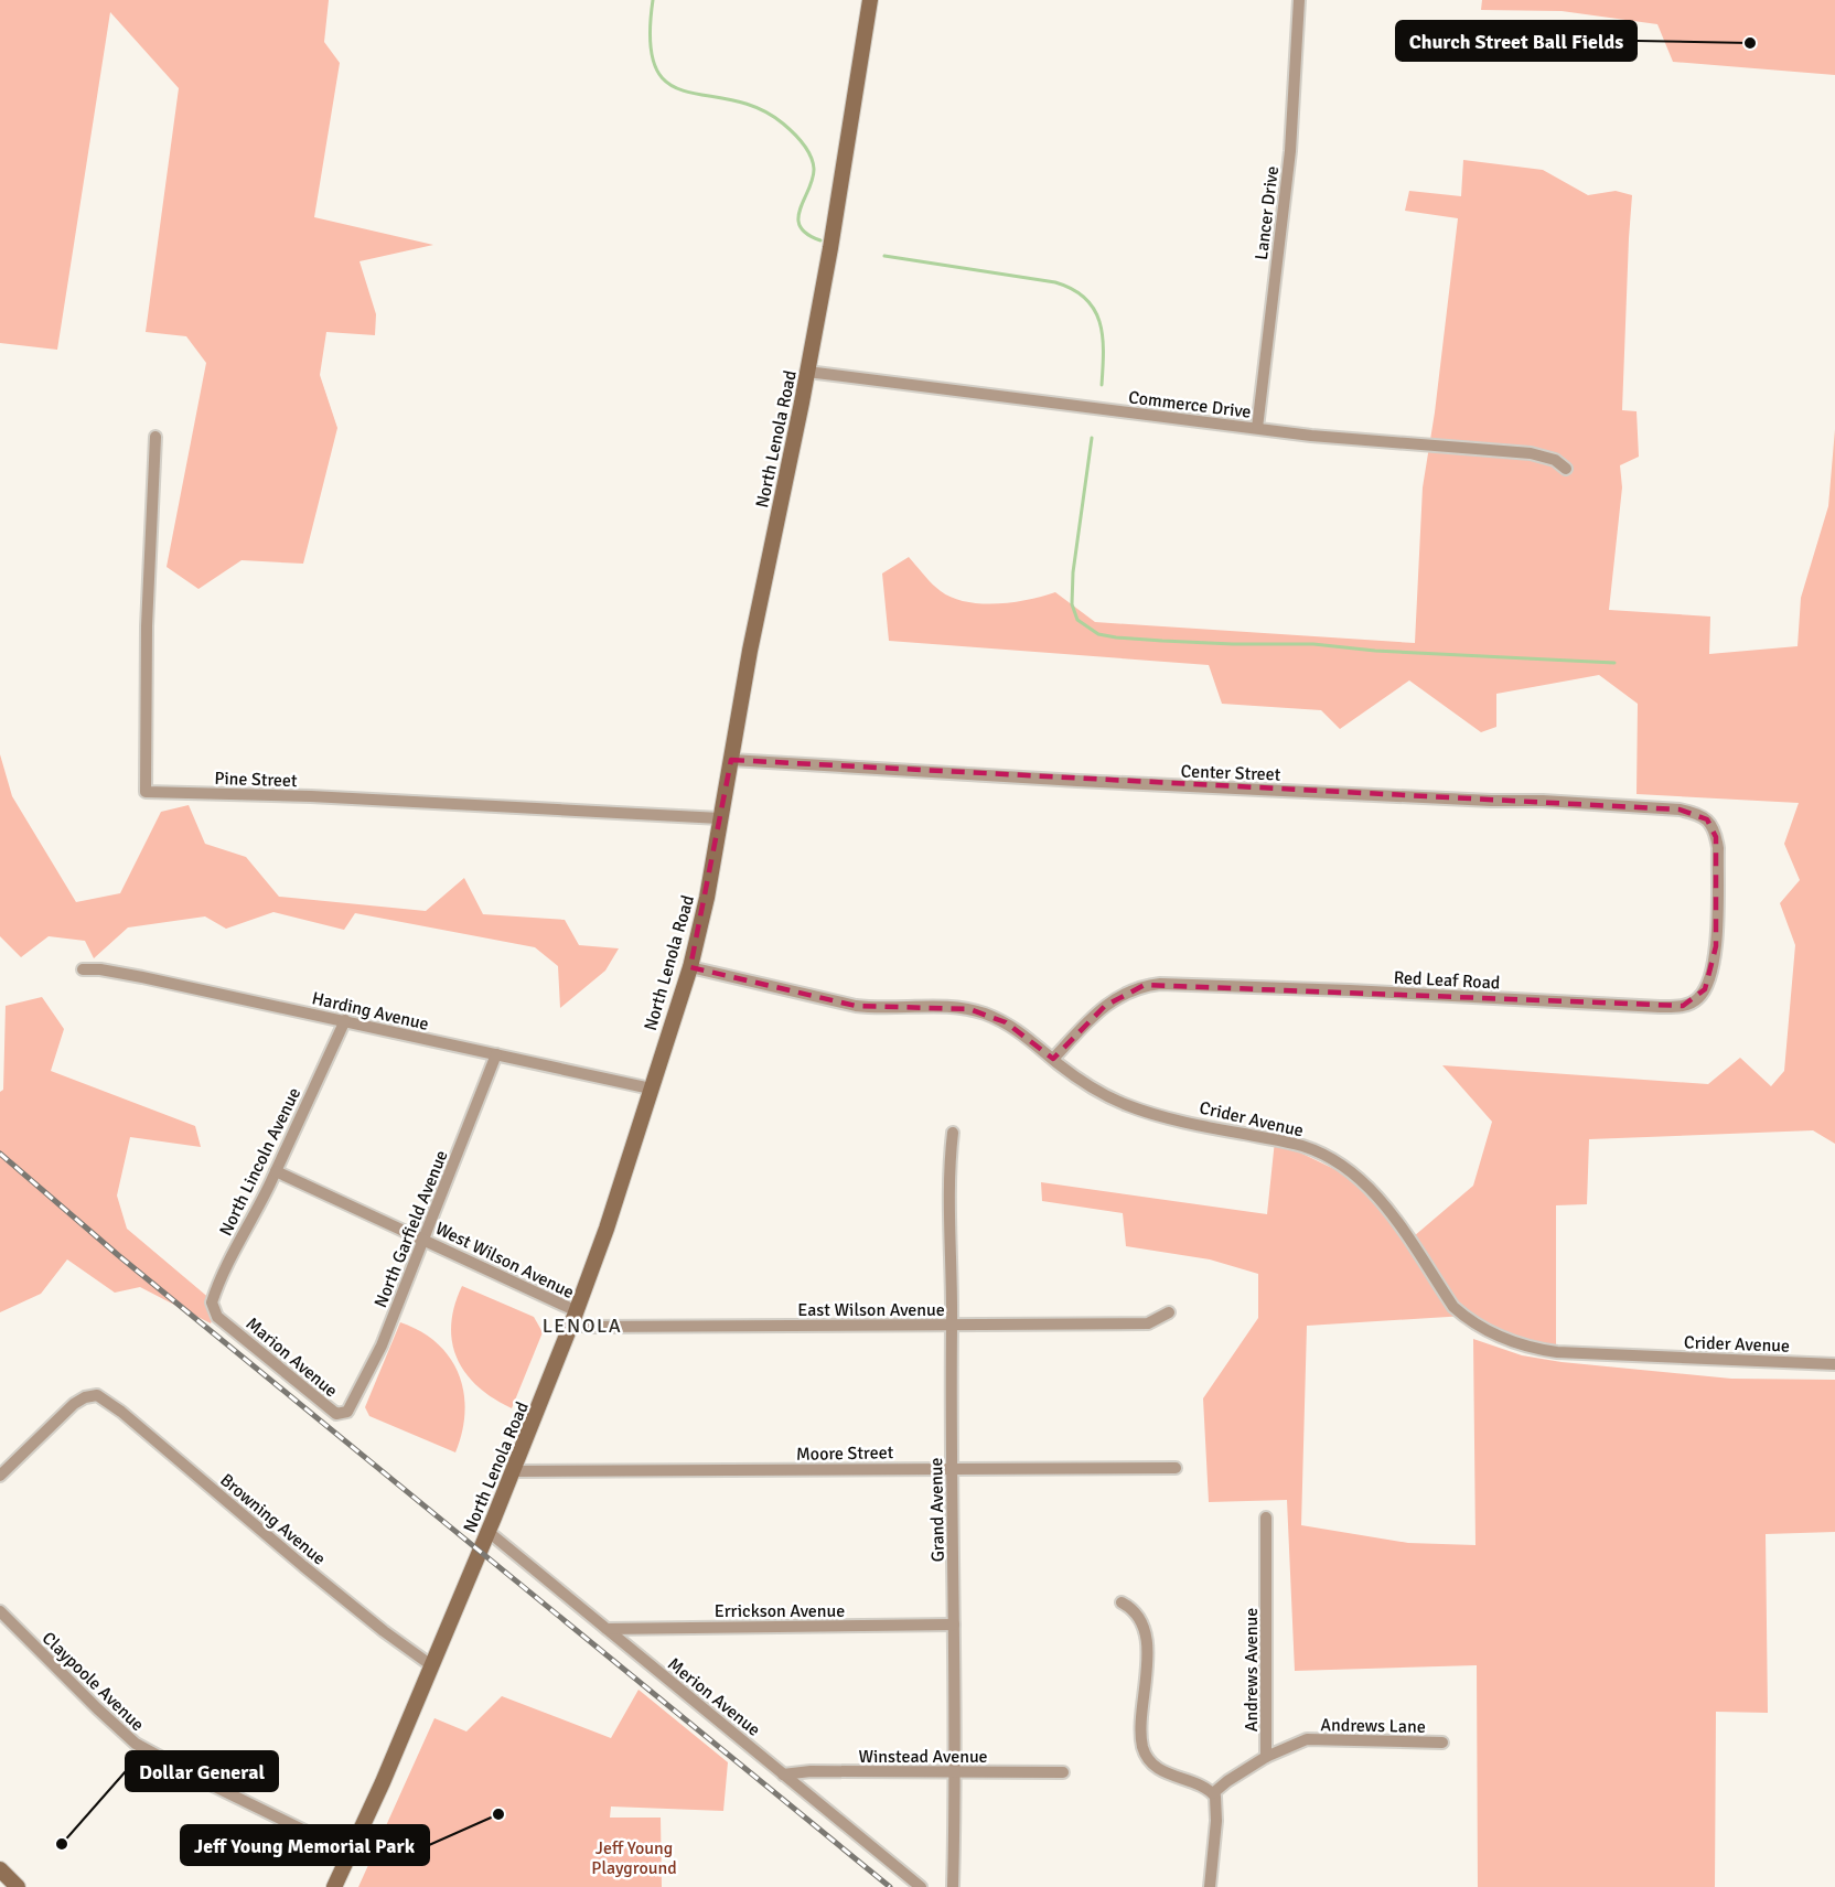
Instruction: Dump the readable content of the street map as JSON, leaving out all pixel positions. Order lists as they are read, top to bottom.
{
  "streets": {
    "main road": ["North Lenola Road"],
    "street": [
      "Lancer Drive",
      "Commerce Drive",
      "Center Street",
      "Pine Street",
      "Red Leaf Road",
      "Harding Avenue",
      "Crider Avenue",
      "North Lincoln Avenue",
      "North Garfield Avenue",
      "West Wilson Avenue",
      "East Wilson Avenue",
      "Marion Avenue",
      "Moore Street",
      "Grand Avenue",
      "Browning Avenue",
      "Errickson Avenue",
      "Andrews Avenue",
      "Claypoole Avenue",
      "Merion Avenue",
      "Andrews Lane",
      "Winstead Avenue"
    ]
  },
  "crossings": [
    ["Lancer Drive", "Commerce Drive"],
    ["Commerce Drive", "North Lenola Road"],
    ["North Lenola Road", "Center Street"],
    ["North Lenola Road", "Pine Street"],
    ["North Lenola Road", "Harding Avenue"],
    ["North Lenola Road", "Crider Avenue"],
    ["North Lenola Road", "West Wilson Avenue"],
    ["North Lenola Road", "East Wilson Avenue"],
    ["North Lenola Road", "Moore Street"],
    ["North Lenola Road", "Browning Avenue"],
    ["North Lenola Road", "Claypoole Avenue"],
    ["North Lenola Road", "Merion Avenue"],
    ["Center Street", "Red Leaf Road"],
    ["Red Leaf Road", "Crider Avenue"],
    ["Harding Avenue", "North Lincoln Avenue"],
    ["Harding Avenue", "North Garfield Avenue"],
    ["North Lincoln Avenue", "West Wilson Avenue"],
    ["North Lincoln Avenue", "Marion Avenue"],
    ["North Garfield Avenue", "West Wilson Avenue"],
    ["North Garfield Avenue", "Marion Avenue"],
    ["West Wilson Avenue", "East Wilson Avenue"],
    ["East Wilson Avenue", "Grand Avenue"],
    ["Moore Street", "Grand Avenue"],
    ["Grand Avenue", "Errickson Avenue"],
    ["Grand Avenue", "Winstead Avenue"],
    ["Errickson Avenue", "Merion Avenue"],
    ["Andrews Avenue", "Andrews Lane"],
    ["Merion Avenue", "Winstead Avenue"]
  ],
  "districts": ["LENOLA"],
  "parks": ["Jeff Young Playground"],
  "places": ["Church Street Ball Fields", "Jeff Young Memorial Park", "Dollar General"]
}
